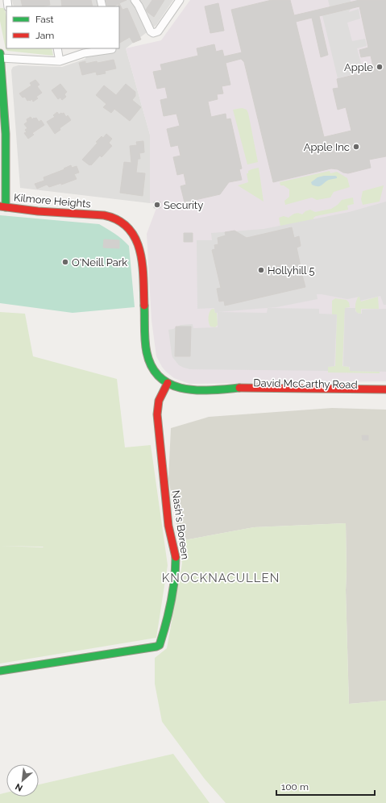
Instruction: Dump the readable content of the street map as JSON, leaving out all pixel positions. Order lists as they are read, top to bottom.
{
  "streets": {
    "street": ["Kilmore Heights", "David McCarthy Road", "Nash's Boreen"]
  },
  "crossings": [
    ["Kilmore Heights", "David McCarthy Road"],
    ["David McCarthy Road", "Nash's Boreen"]
  ],
  "districts": ["KNOCKNACULLEN"],
  "places": [
    "Apple",
    "Apple Inc",
    "Security",
    "O'Neill Park",
    "Hollyhill 5"
  ],
  "legend": ["Fast", "Jam"],
  "scale_bar": "100 m",
  "north": "bottom left"
}
